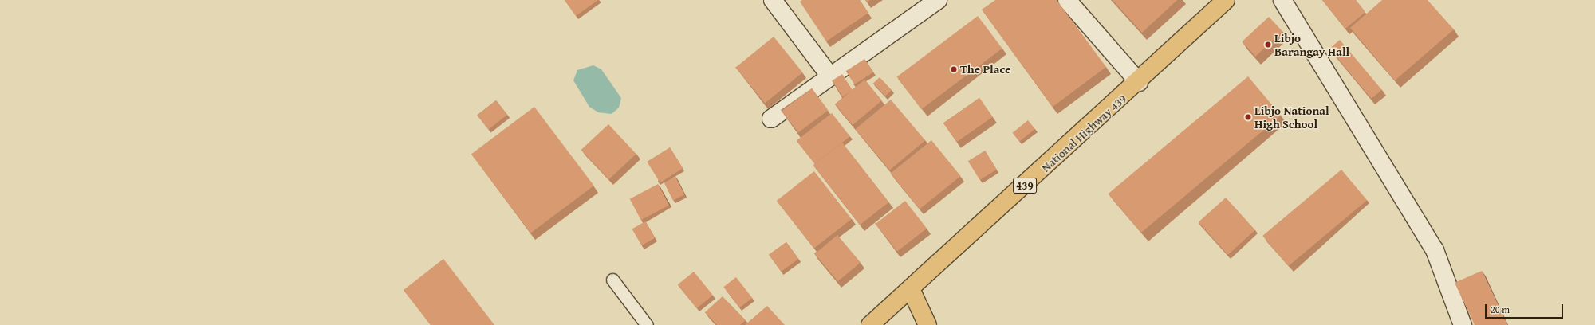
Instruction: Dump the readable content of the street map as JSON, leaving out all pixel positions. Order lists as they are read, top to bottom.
{
  "streets": {
    "main road": ["National Highway 439", "439"]
  },
  "crossings": [
    ["National Highway 439", "439"]
  ],
  "places": ["Libjo Barangay Hall", "The Place", "Libjo National High School"],
  "scale_bar": "20 m"
}
